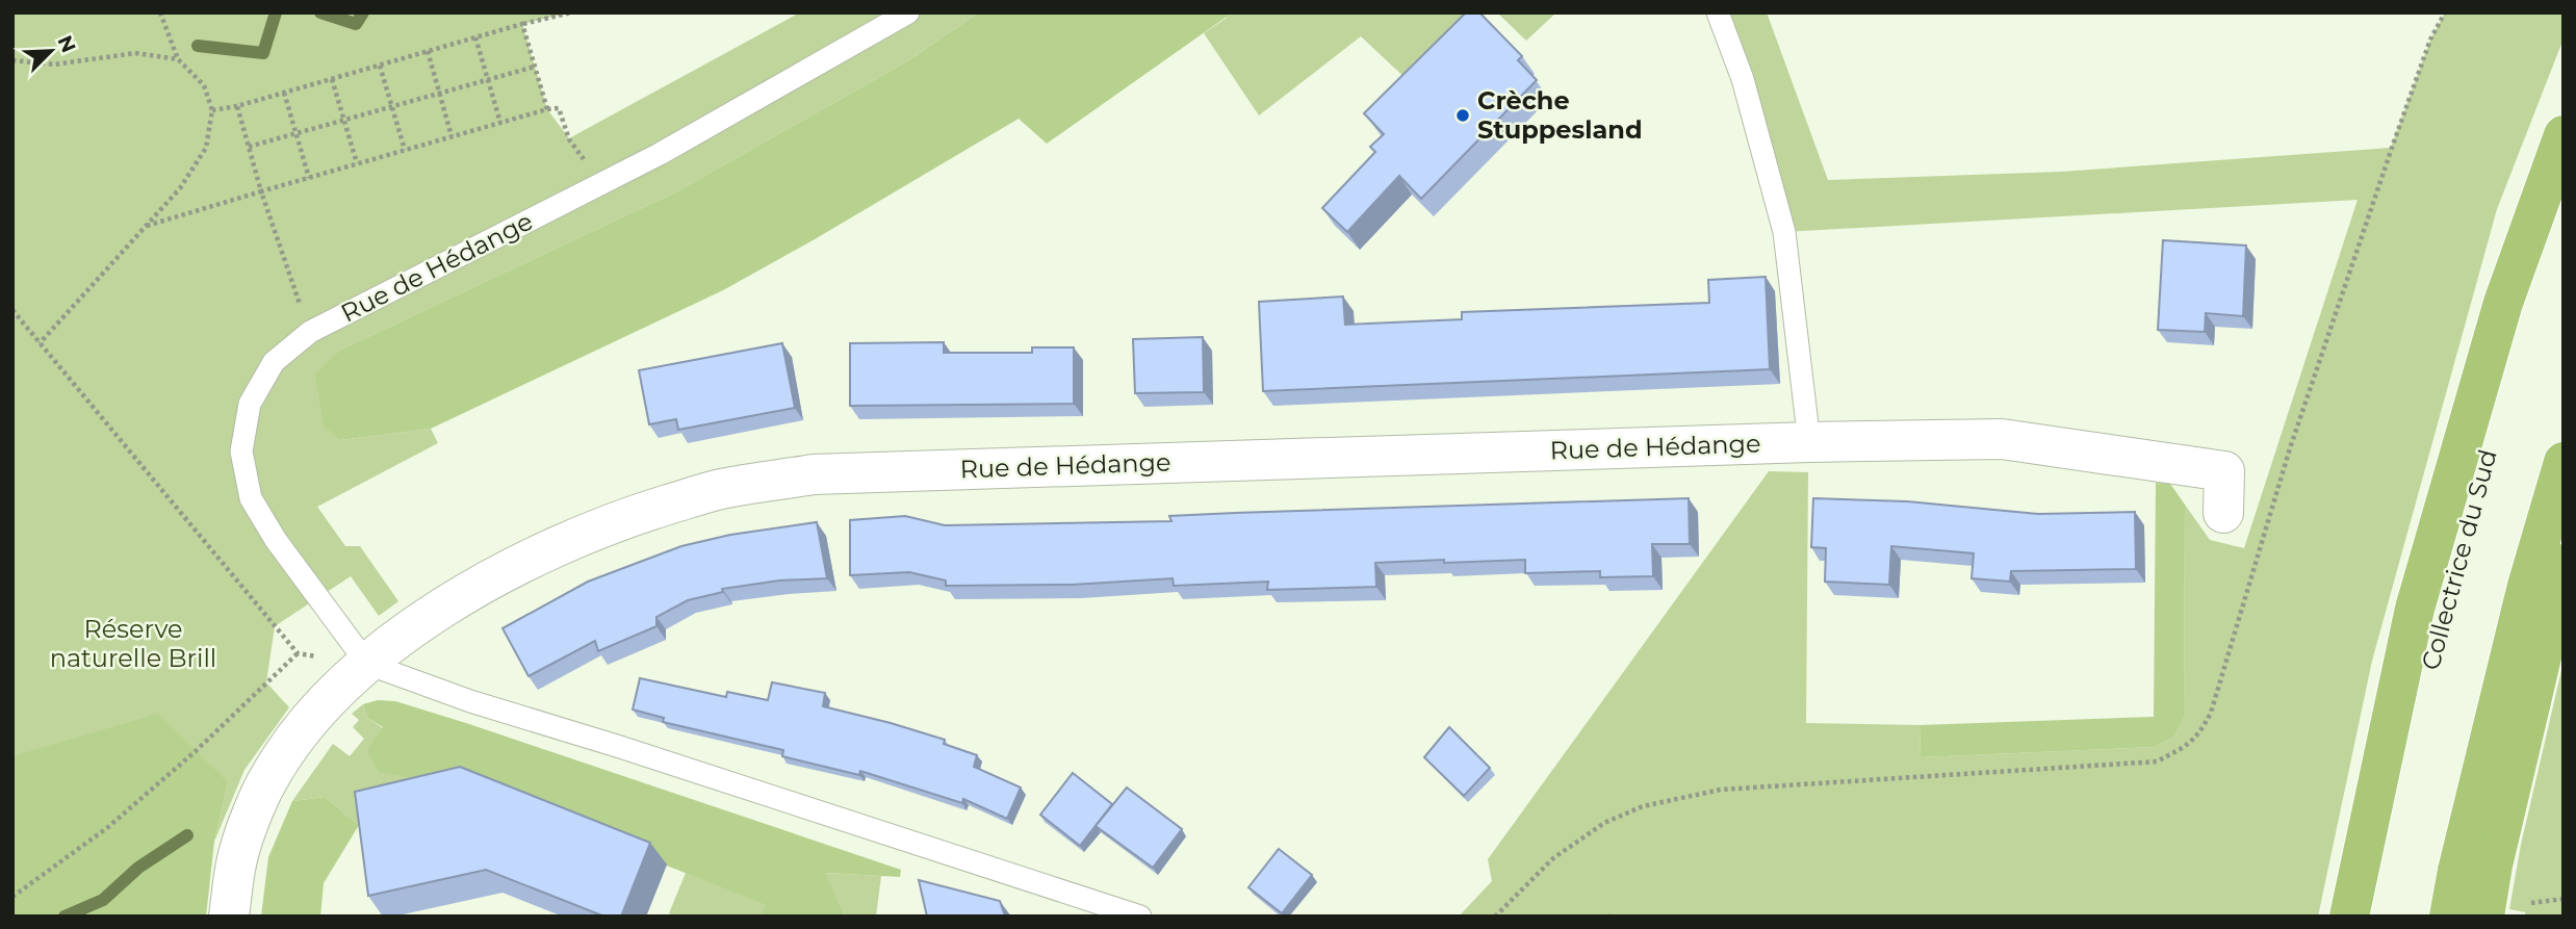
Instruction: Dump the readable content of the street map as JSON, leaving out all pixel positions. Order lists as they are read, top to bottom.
{
  "streets": {
    "highway": ["Collectrice du Sud"],
    "street": ["Rue de Hédange"]
  },
  "parks": ["Réserve naturelle Brill"],
  "places": ["Crèche Stuppesland"],
  "north": "top right"
}
